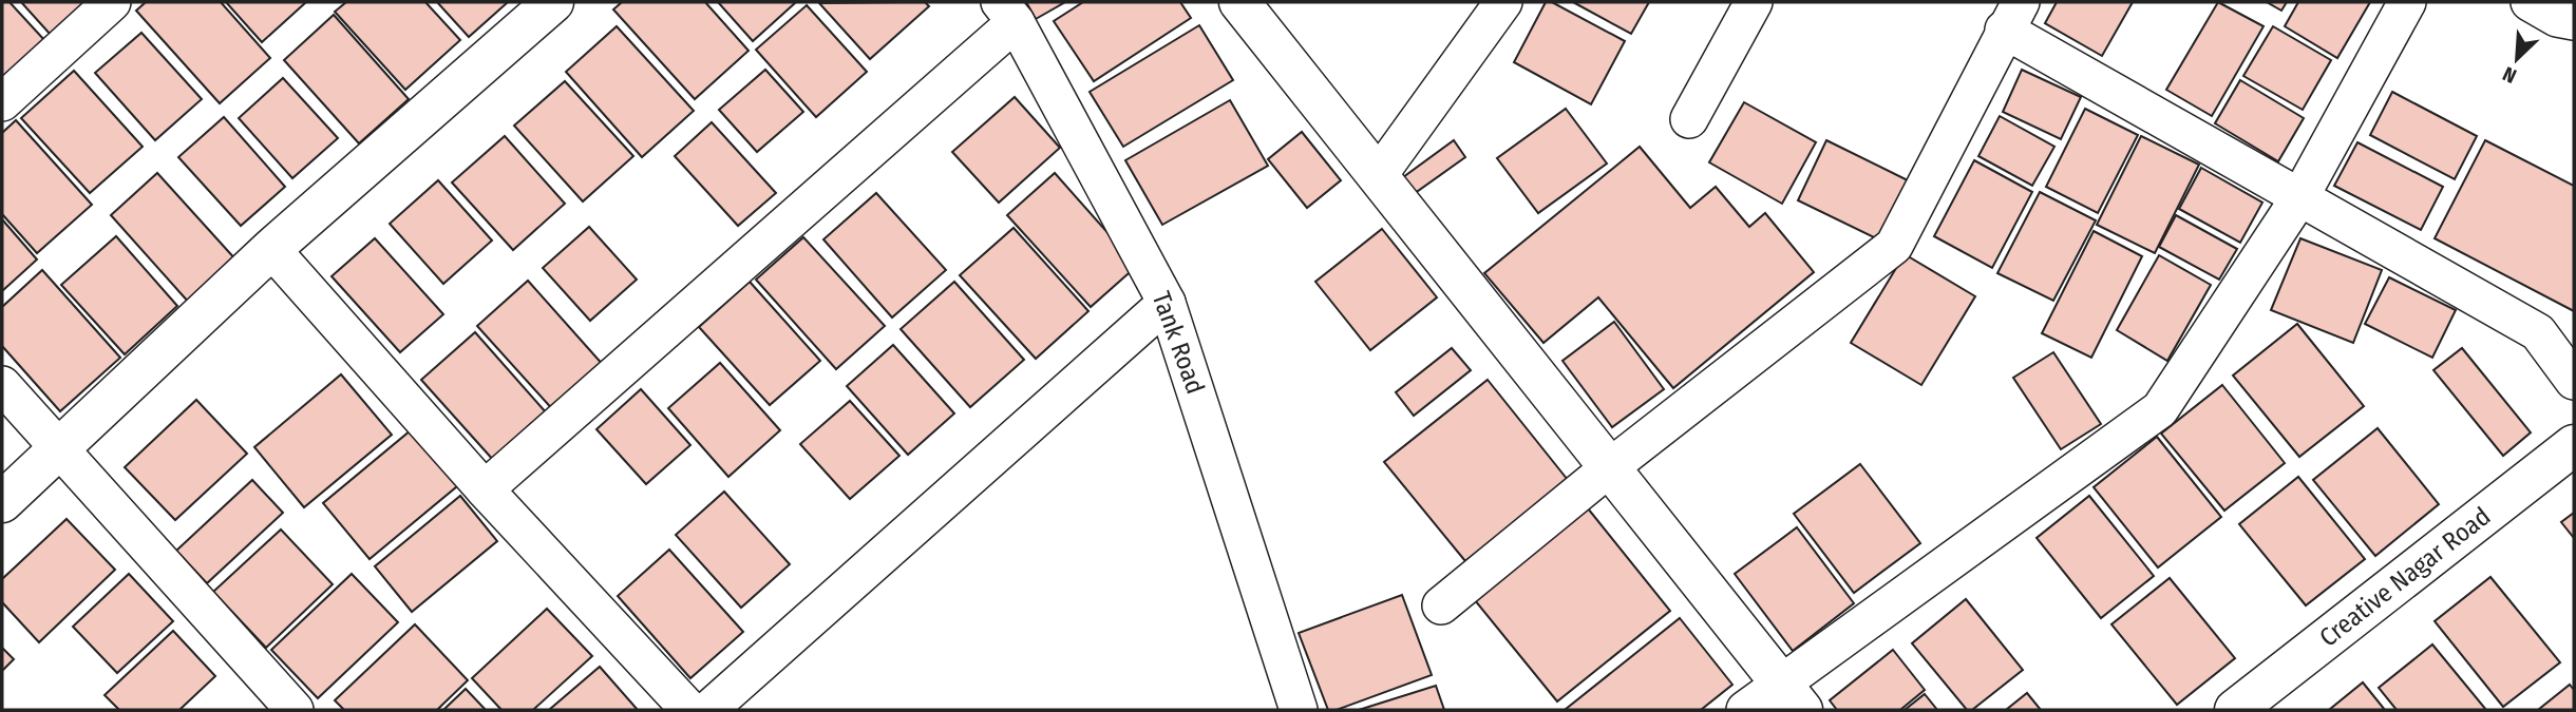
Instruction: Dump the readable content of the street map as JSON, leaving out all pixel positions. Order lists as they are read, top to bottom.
{
  "streets": {
    "street": ["Tank Road", "Creative Nagar Road"]
  },
  "north": "bottom left"
}
